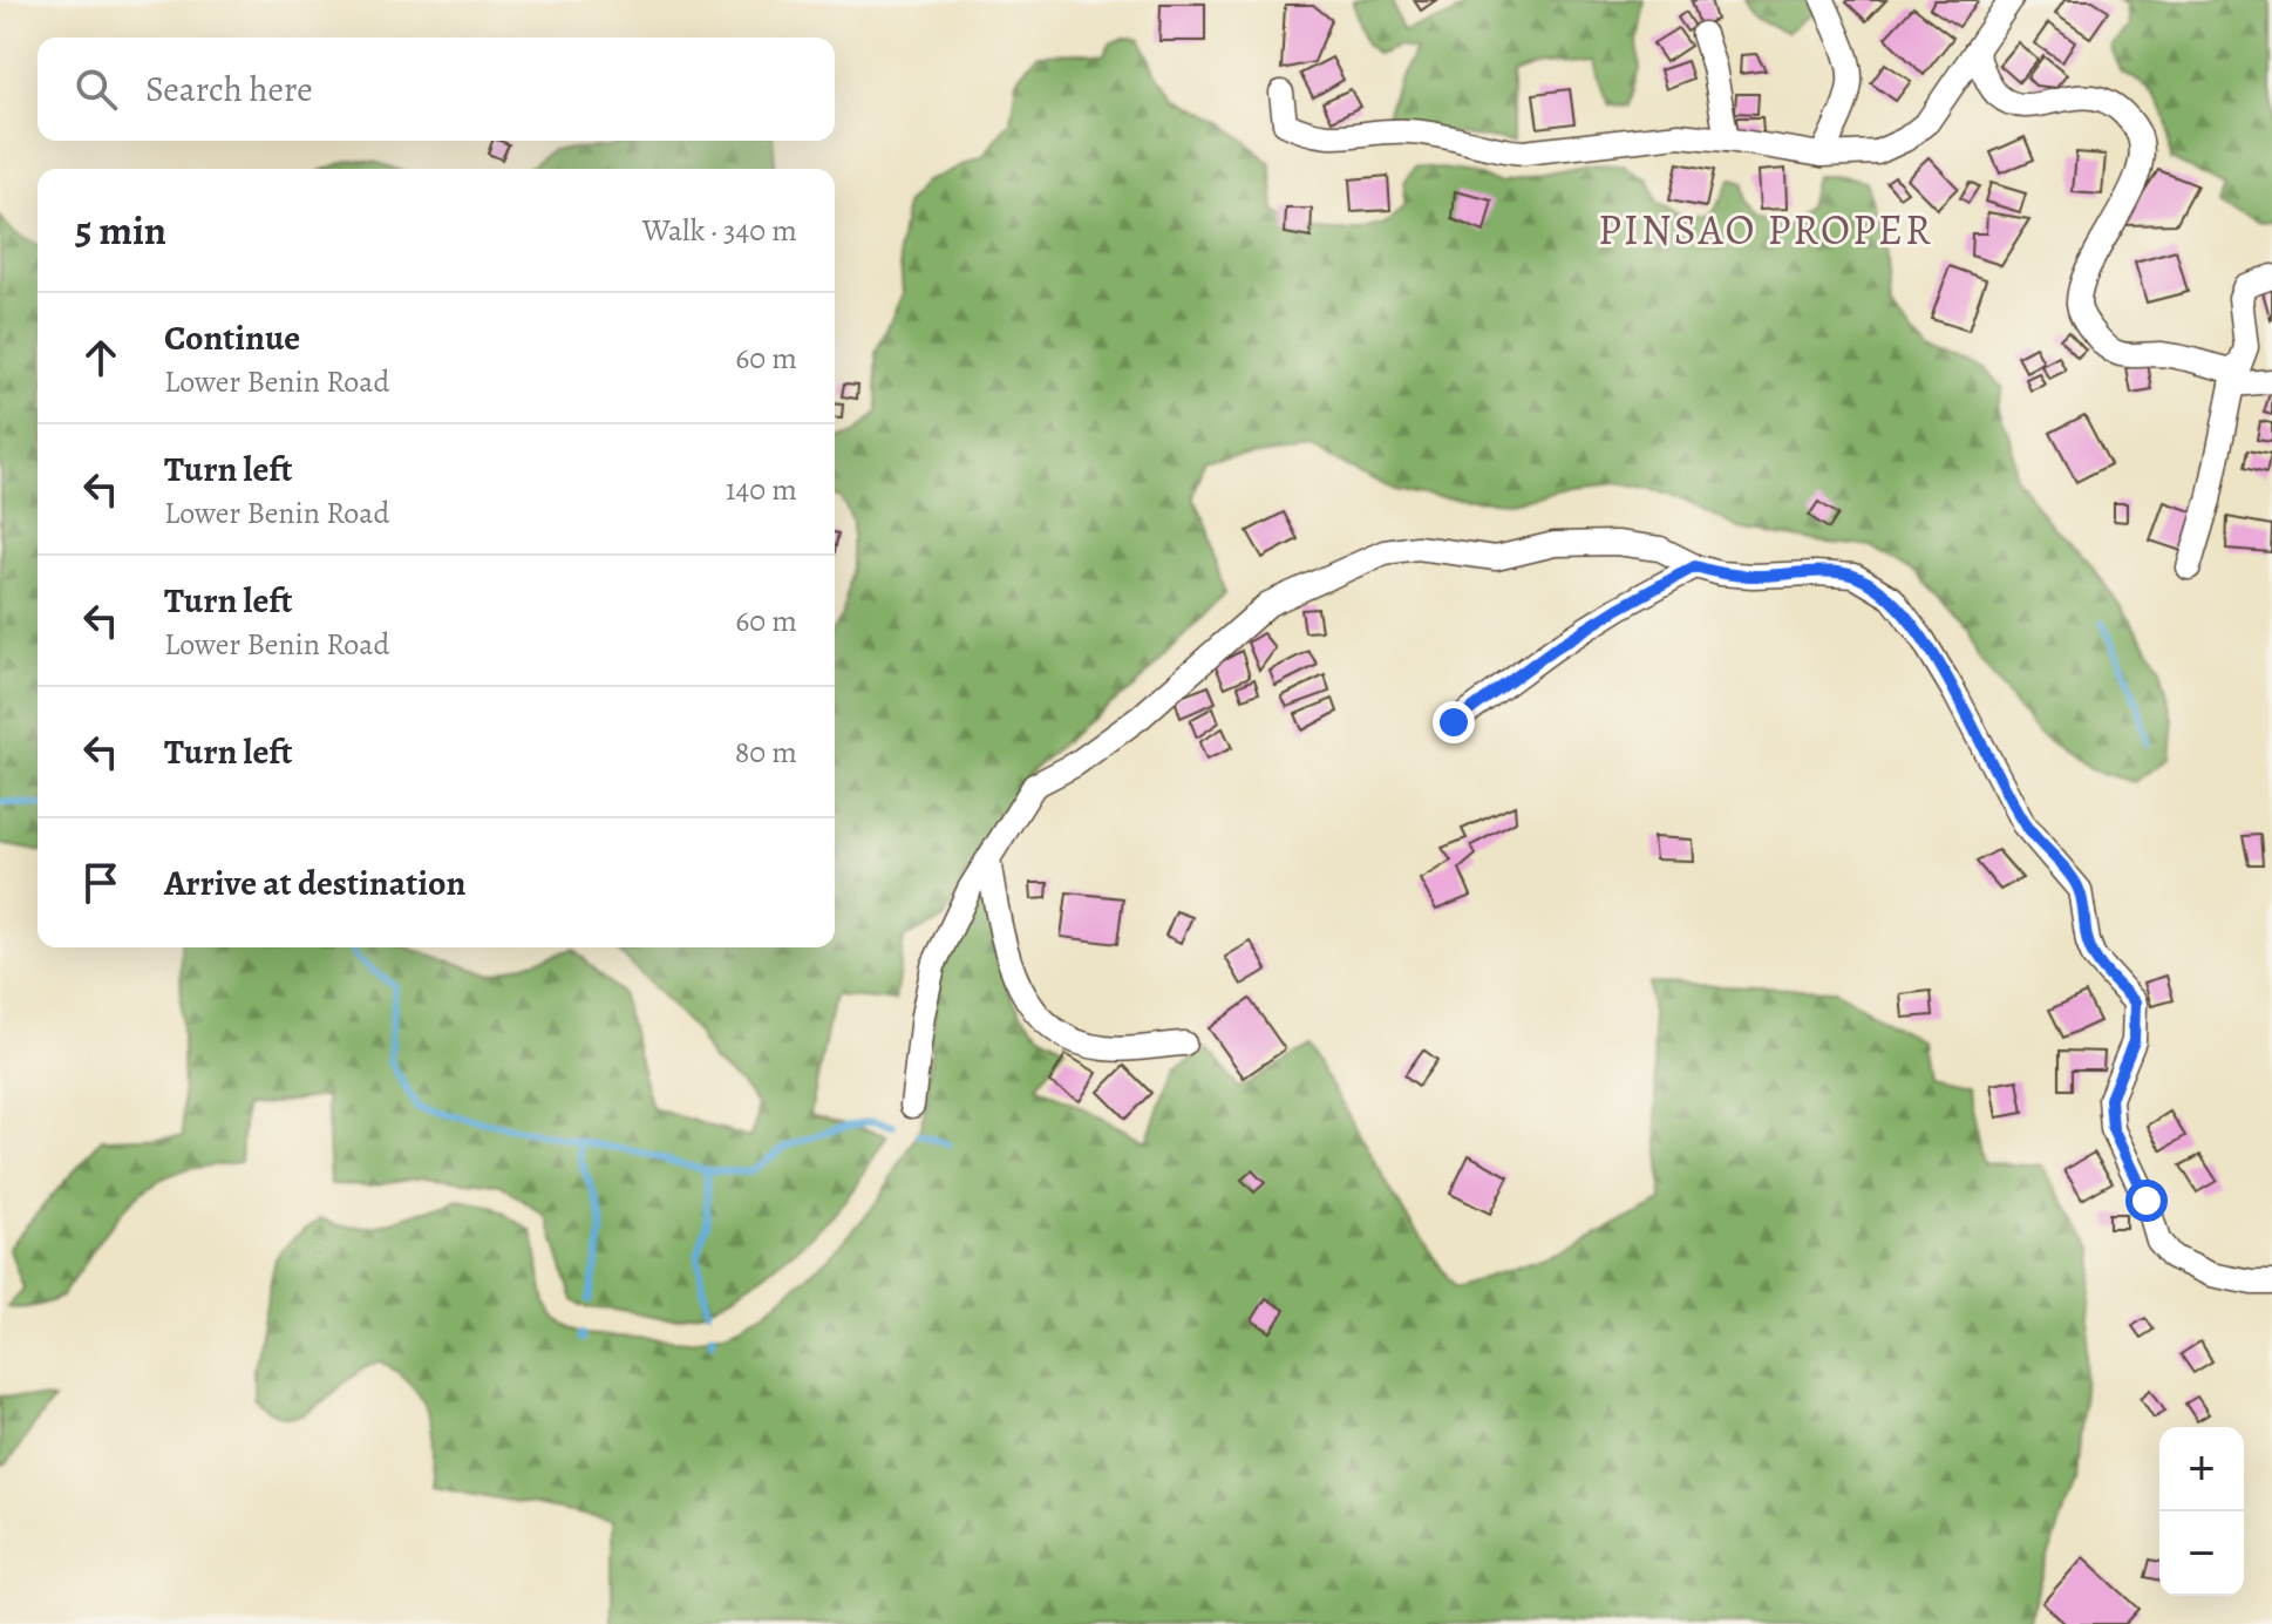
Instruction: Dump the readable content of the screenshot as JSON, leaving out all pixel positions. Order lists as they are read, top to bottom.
{
  "districts": ["PINSAO PROPER"],
  "page": {
    "search": "Search here",
    "heading": ["5 min", "Walk · 340 m"],
    "list": [
      ["Continue", "Lower Benin Road", "60 m"],
      ["Turn left", "Lower Benin Road", "140 m"],
      ["Turn left", "Lower Benin Road", "60 m"],
      ["Turn left", "80 m"],
      "Arrive at destination"
    ],
    "map_buttons": ["+", "−"]
  }
}
